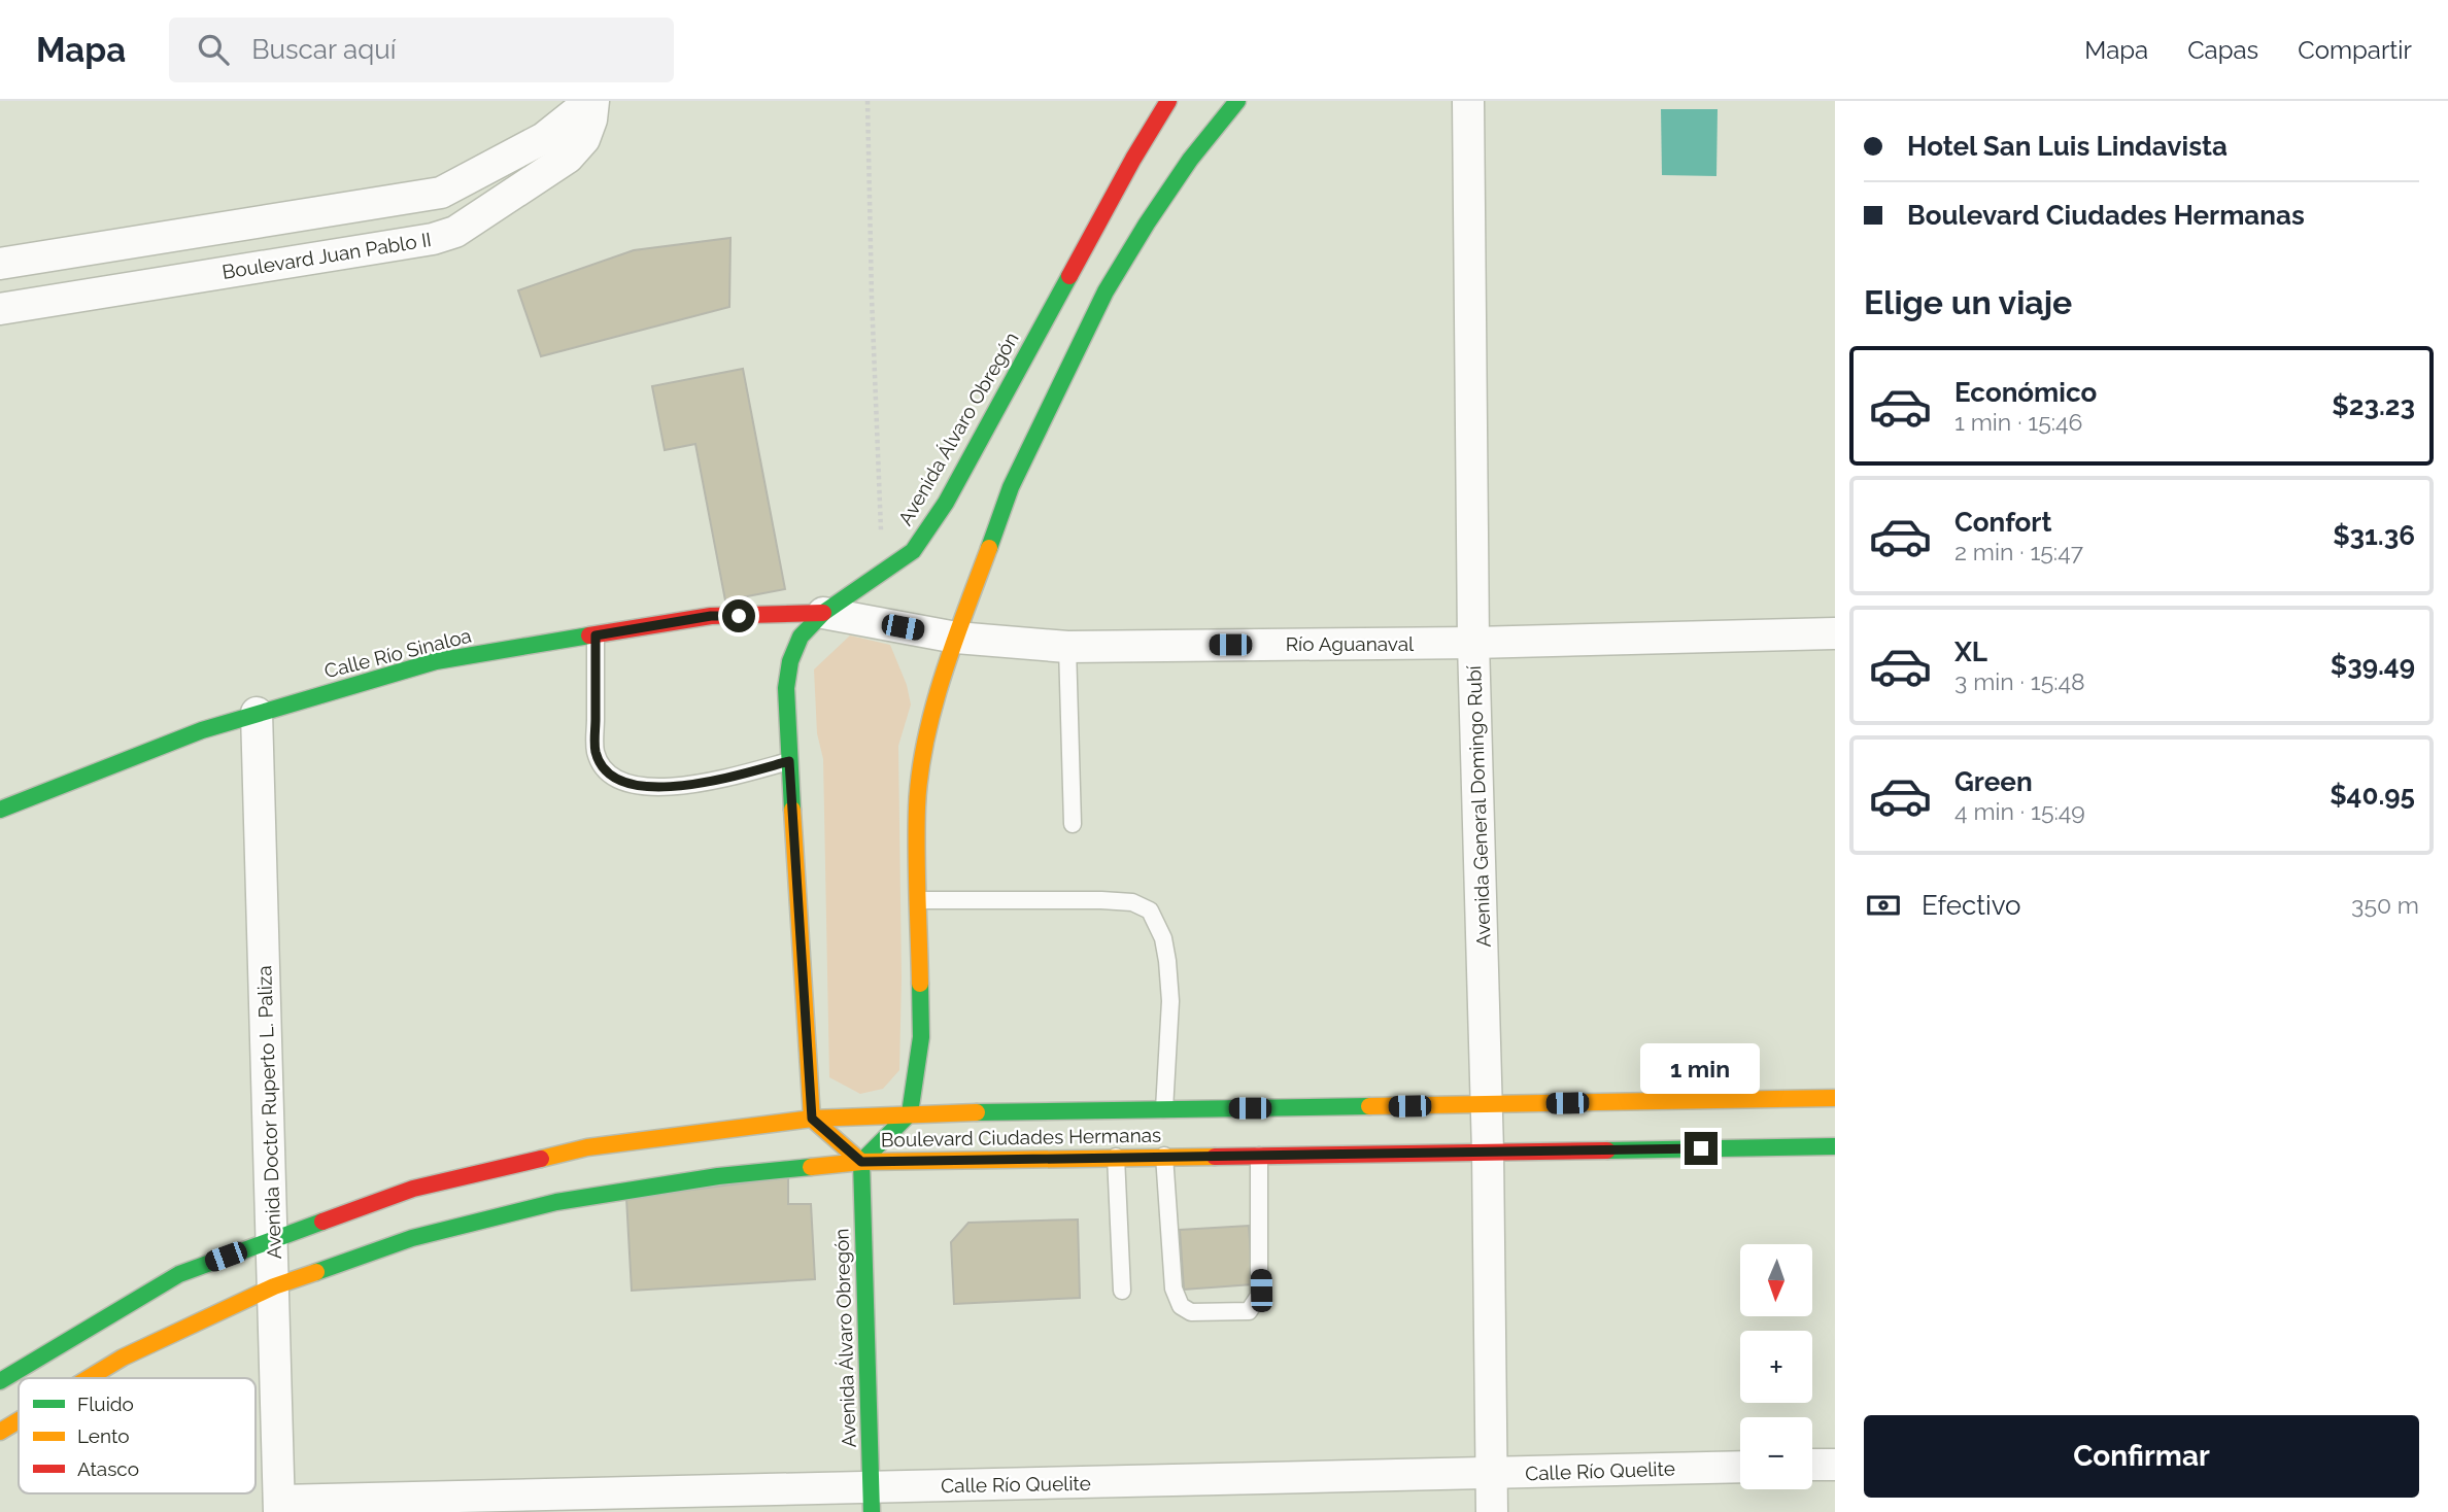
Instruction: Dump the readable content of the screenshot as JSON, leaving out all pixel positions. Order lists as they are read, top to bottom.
{
  "streets": {
    "main road": ["Avenida Álvaro Obregón", "Calle Río Sinaloa", "Boulevard Ciudades Hermanas"],
    "street": [
      "Boulevard Juan Pablo II",
      "Río Aguanaval",
      "Avenida General Domingo Rubí",
      "Avenida Doctor Ruperto L. Paliza",
      "Calle Río Quelite"
    ]
  },
  "crossings": [
    ["Avenida Álvaro Obregón", "Río Aguanaval"],
    ["Avenida Álvaro Obregón", "Calle Río Sinaloa"],
    ["Avenida Álvaro Obregón", "Boulevard Ciudades Hermanas"],
    ["Avenida Álvaro Obregón", "Calle Río Quelite"],
    ["Río Aguanaval", "Calle Río Sinaloa"],
    ["Río Aguanaval", "Avenida General Domingo Rubí"],
    ["Calle Río Sinaloa", "Avenida Doctor Ruperto L. Paliza"],
    ["Avenida General Domingo Rubí", "Boulevard Ciudades Hermanas"],
    ["Avenida General Domingo Rubí", "Calle Río Quelite"],
    ["Avenida Doctor Ruperto L. Paliza", "Boulevard Ciudades Hermanas"],
    ["Avenida Doctor Ruperto L. Paliza", "Calle Río Quelite"]
  ],
  "legend": ["Fluido", "Lento", "Atasco"],
  "north": "bottom",
  "page": {
    "header": "Mapa",
    "search": "Buscar aquí",
    "nav": ["Mapa", "Capas", "Compartir"],
    "banner": ["Hotel San Luis Lindavista", "Boulevard Ciudades Hermanas"],
    "heading": "Elige un viaje",
    "list": [
      {
        "name": "Económico",
        "note": "1 min · 15:46",
        "value": "$23.23"
      },
      {
        "name": "Confort",
        "note": "2 min · 15:47",
        "value": "$31.36"
      },
      {
        "name": "XL",
        "note": "3 min · 15:48",
        "value": "$39.49"
      },
      {
        "name": "Green",
        "note": "4 min · 15:49",
        "value": "$40.95"
      }
    ],
    "pay": ["Efectivo", "350 m"],
    "bubble": "1 min",
    "map_buttons": ["+", "−"],
    "buttons": "Confirmar"
  }
}
